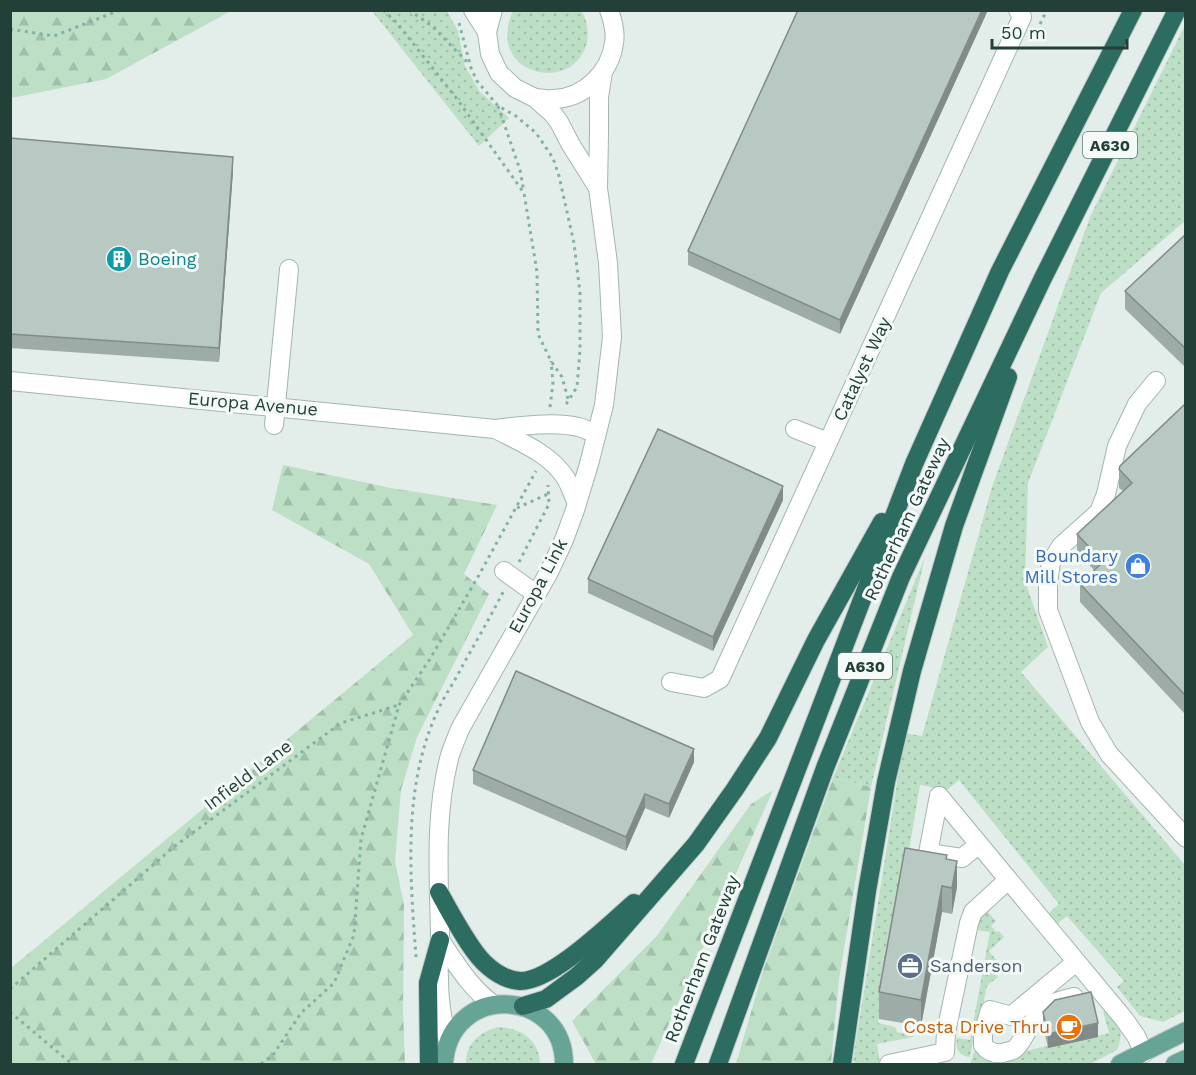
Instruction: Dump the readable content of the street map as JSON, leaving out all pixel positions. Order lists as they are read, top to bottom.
{
  "streets": {
    "highway": ["A630", "Rotherham Gateway"],
    "street": ["Catalyst Way", "Europa Avenue", "Europa Link"],
    "path": ["Infield Lane"]
  },
  "crossings": [
    ["A630", "Rotherham Gateway"],
    ["Europa Avenue", "Europa Link"]
  ],
  "places": {
    "building": ["Boeing"],
    "shop": ["Boundary Mill Stores"],
    "office": ["Sanderson"],
    "cafe": ["Costa Drive Thru"]
  },
  "scale_bar": "50 m"
}
